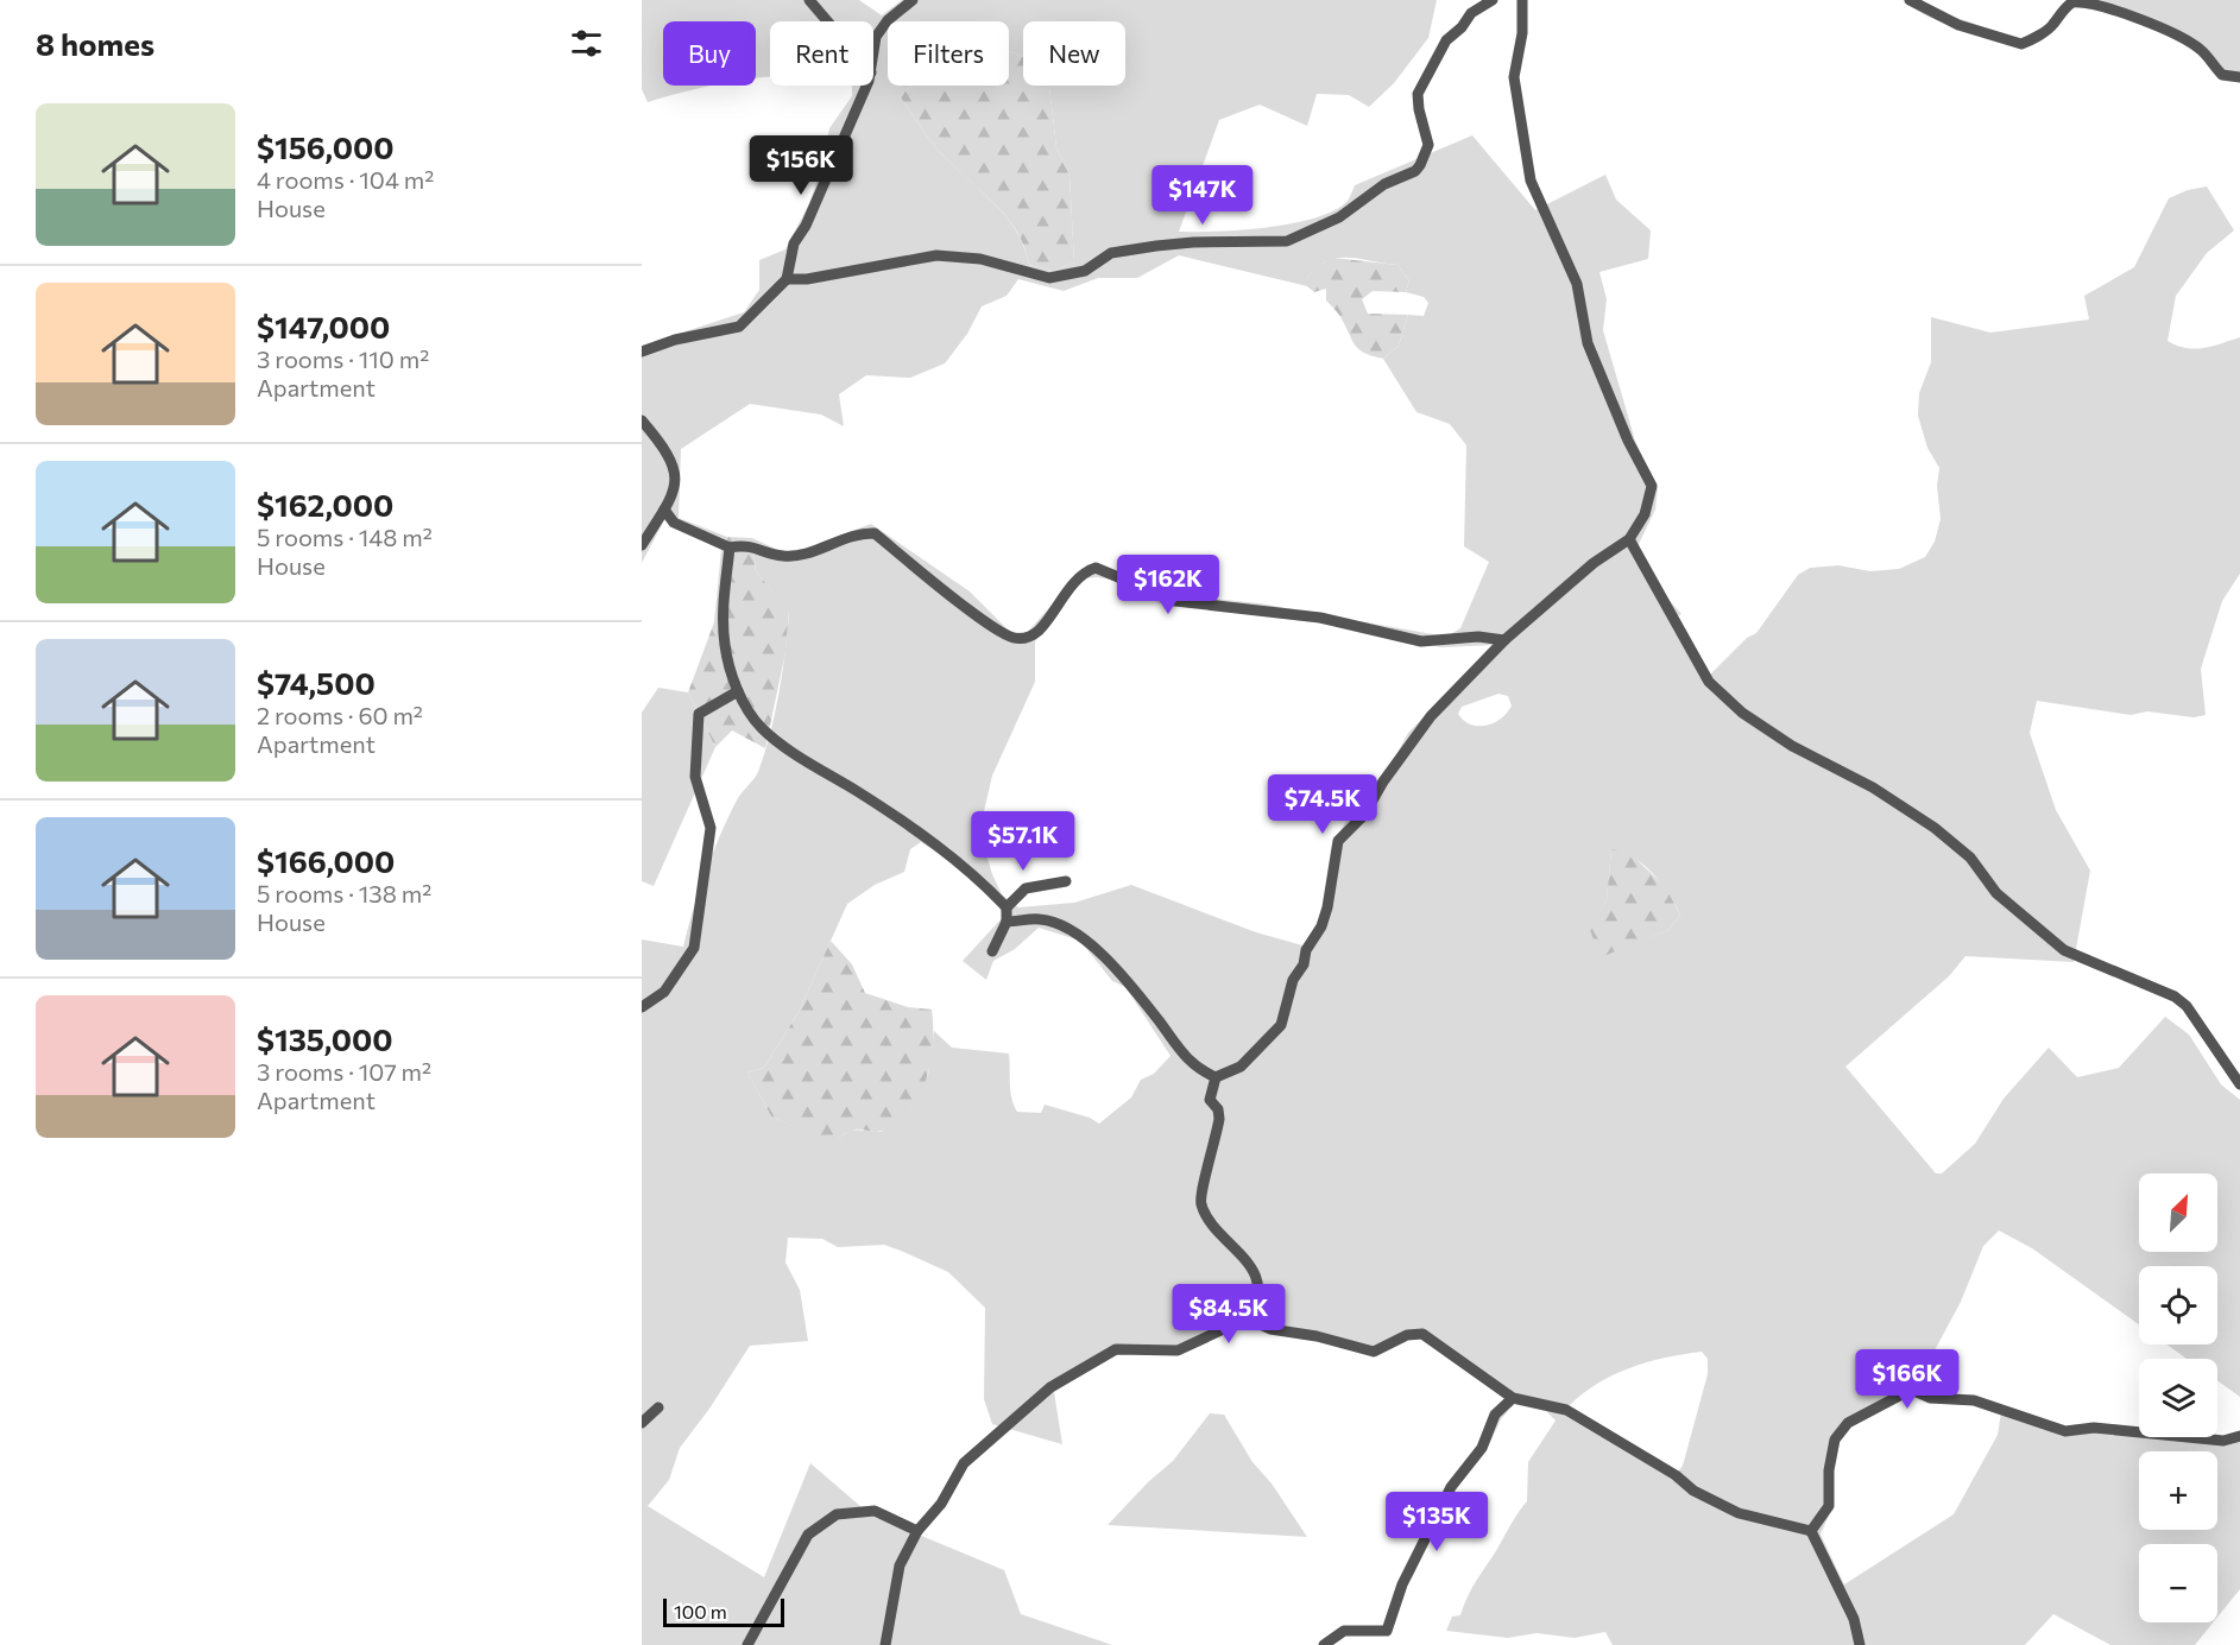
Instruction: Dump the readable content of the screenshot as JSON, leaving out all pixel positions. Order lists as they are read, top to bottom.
{
  "scale_bar": "100 m",
  "north": "top right",
  "page": {
    "heading": "8 homes",
    "chip": [
      "Buy",
      "Rent",
      "Filters",
      "New"
    ],
    "list": [
      {
        "name": "$156,000",
        "note": "4 rooms · 104 m² · House"
      },
      {
        "name": "$147,000",
        "note": "3 rooms · 110 m² · Apartment"
      },
      {
        "name": "$162,000",
        "note": "5 rooms · 148 m² · House"
      },
      {
        "name": "$74,500",
        "note": "2 rooms · 60 m² · Apartment"
      },
      {
        "name": "$166,000",
        "note": "5 rooms · 138 m² · House"
      },
      {
        "name": "$135,000",
        "note": "3 rooms · 107 m² · Apartment"
      }
    ],
    "price": [
      "$156K",
      "$147K",
      "$162K",
      "$74.5K",
      "$57.1K",
      "$84.5K",
      "$166K",
      "$135K"
    ],
    "map_buttons": ["+", "−"],
    "scale": "100 m"
  }
}
